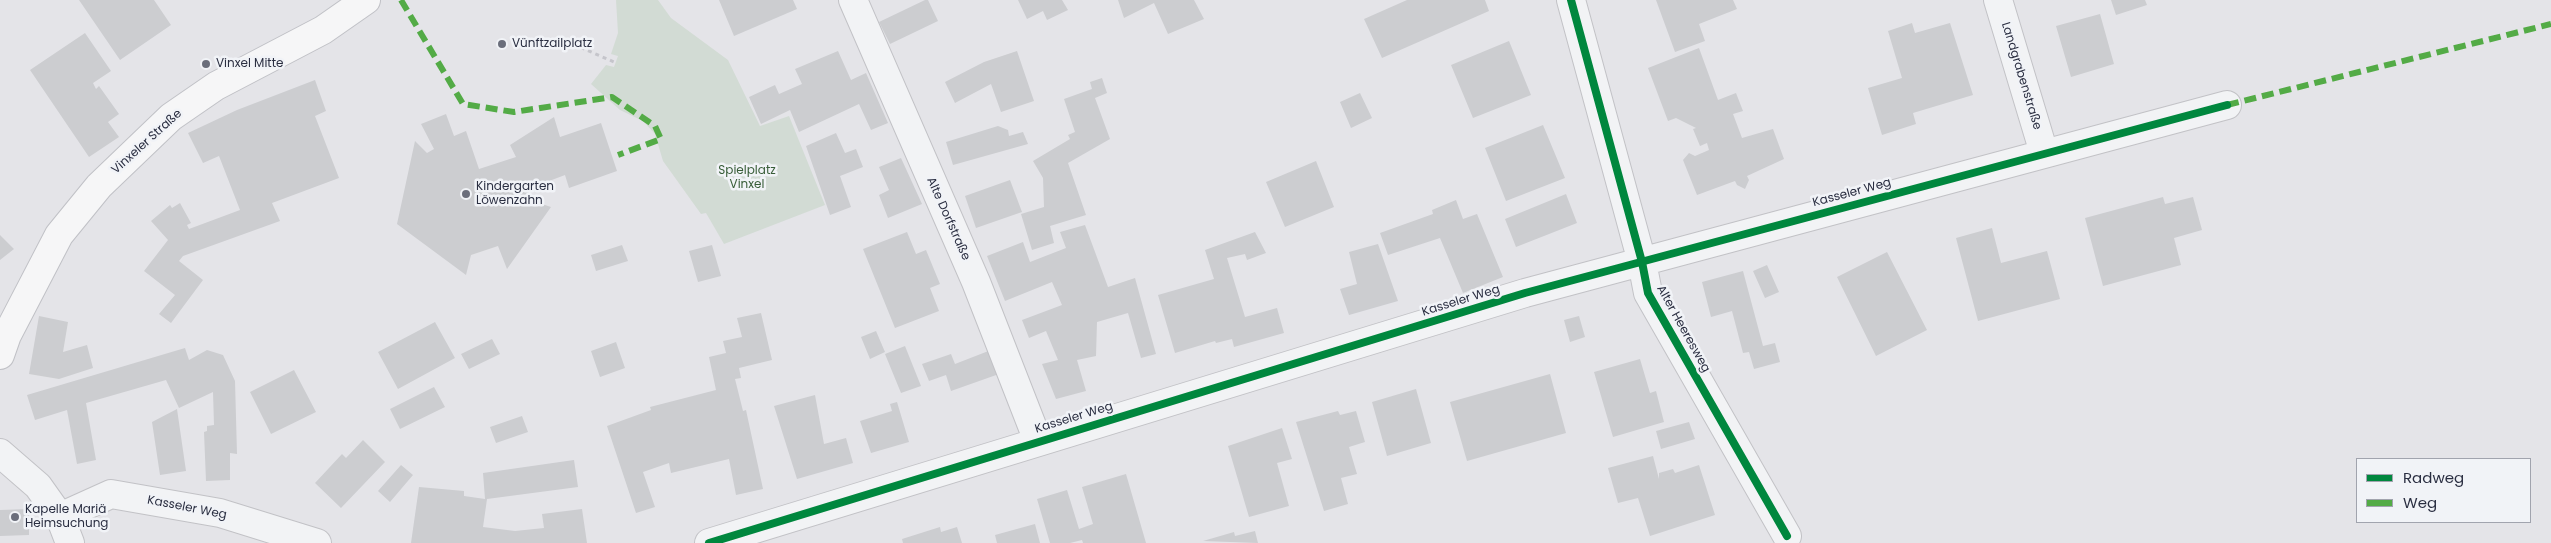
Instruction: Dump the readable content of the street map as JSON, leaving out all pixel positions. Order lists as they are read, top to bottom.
{
  "streets": {
    "main road": ["Vinxeler Straße"],
    "street": [
      "Landgrabenstraße",
      "Kasseler Weg",
      "Alte Dorfstraße",
      "Alter Heeresweg"
    ]
  },
  "crossings": [
    ["Landgrabenstraße", "Kasseler Weg"],
    ["Kasseler Weg", "Alte Dorfstraße"],
    ["Kasseler Weg", "Alter Heeresweg"]
  ],
  "parks": ["Spielplatz Vinxel"],
  "places": [
    "Vünftzailplatz",
    "Vinxel Mitte",
    "Kindergarten Löwenzahn",
    "Kapelle Mariä Heimsuchung"
  ],
  "legend": ["Radweg", "Weg"]
}
